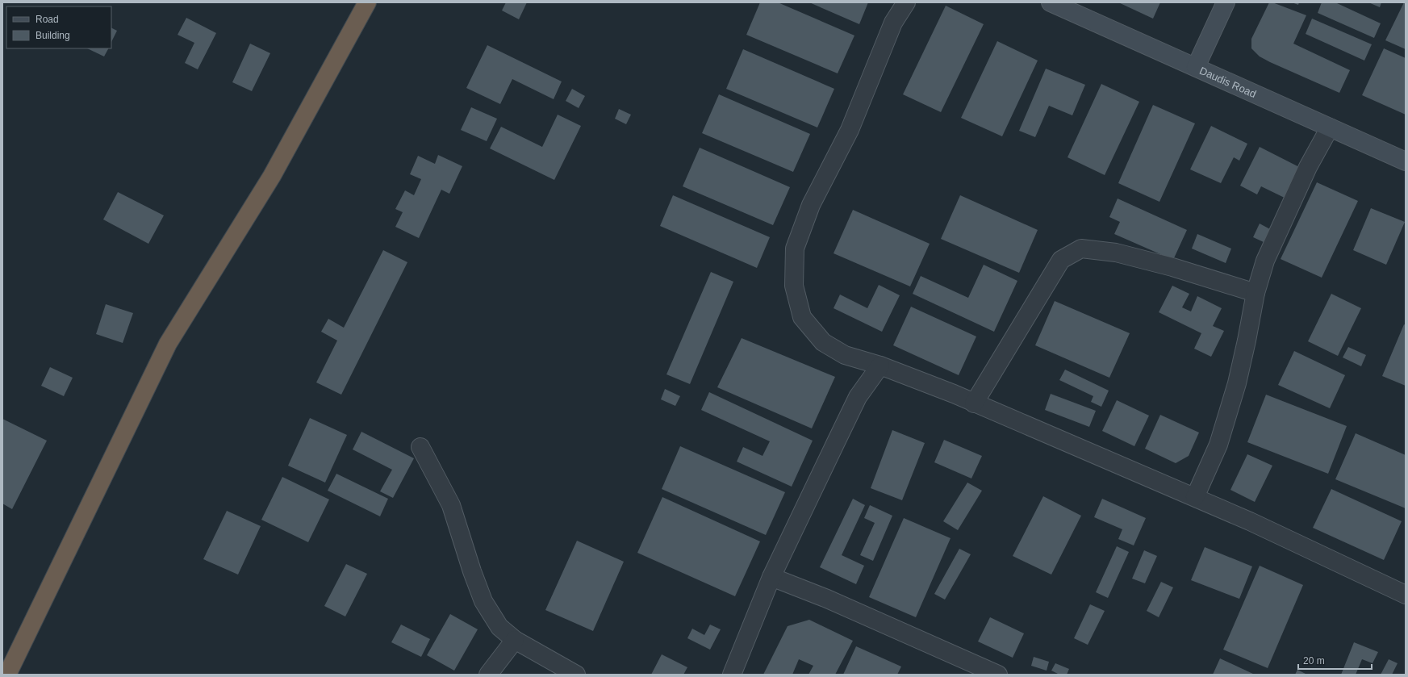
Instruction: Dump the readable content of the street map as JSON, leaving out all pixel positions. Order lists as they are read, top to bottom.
{
  "streets": {
    "street": ["Daudis Road"]
  },
  "legend": ["Road", "Building"],
  "scale_bar": "20 m"
}
